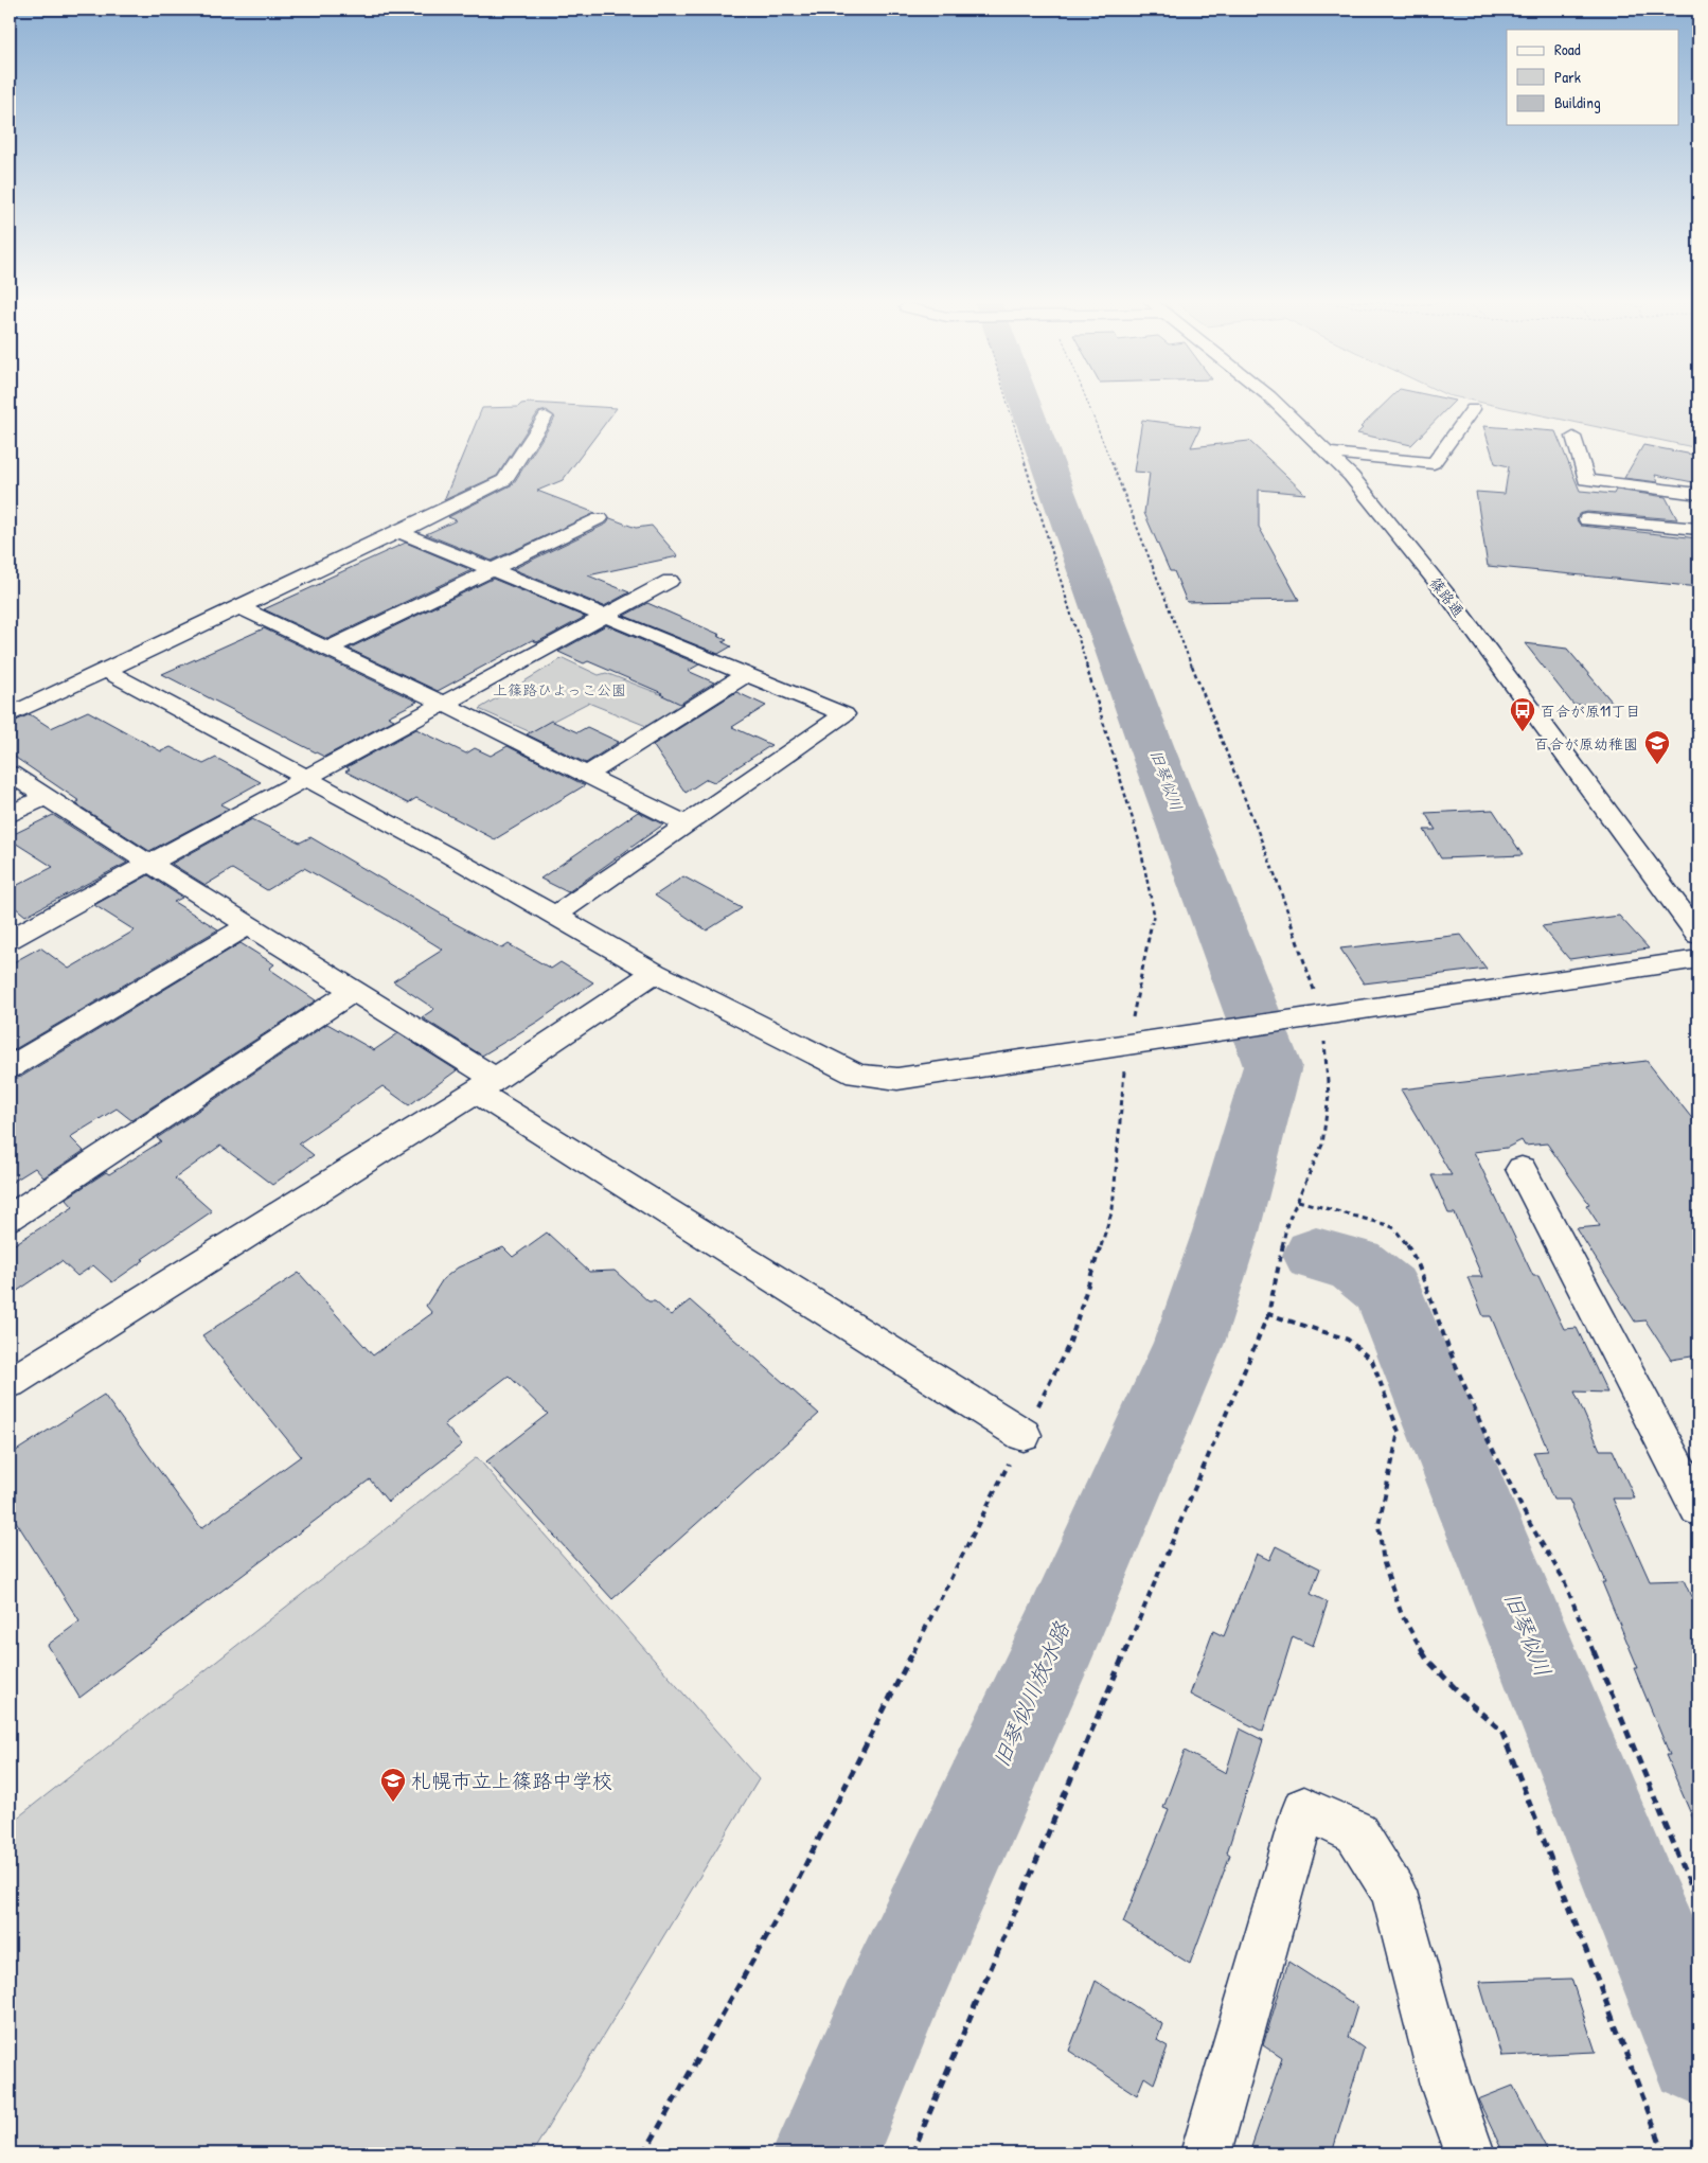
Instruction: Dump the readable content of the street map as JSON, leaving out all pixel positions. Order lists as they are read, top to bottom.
{
  "streets": {
    "street": ["篠路通"]
  },
  "water": ["旧琴似川", "旧琴似川放水路"],
  "parks": ["上篠路ひよっこ公園"],
  "places": {
    "bus stop": ["百合が原11丁目"],
    "school or university": ["百合が原幼稚園", "札幌市立上篠路中学校"]
  },
  "legend": ["Road", "Park", "Building"]
}
